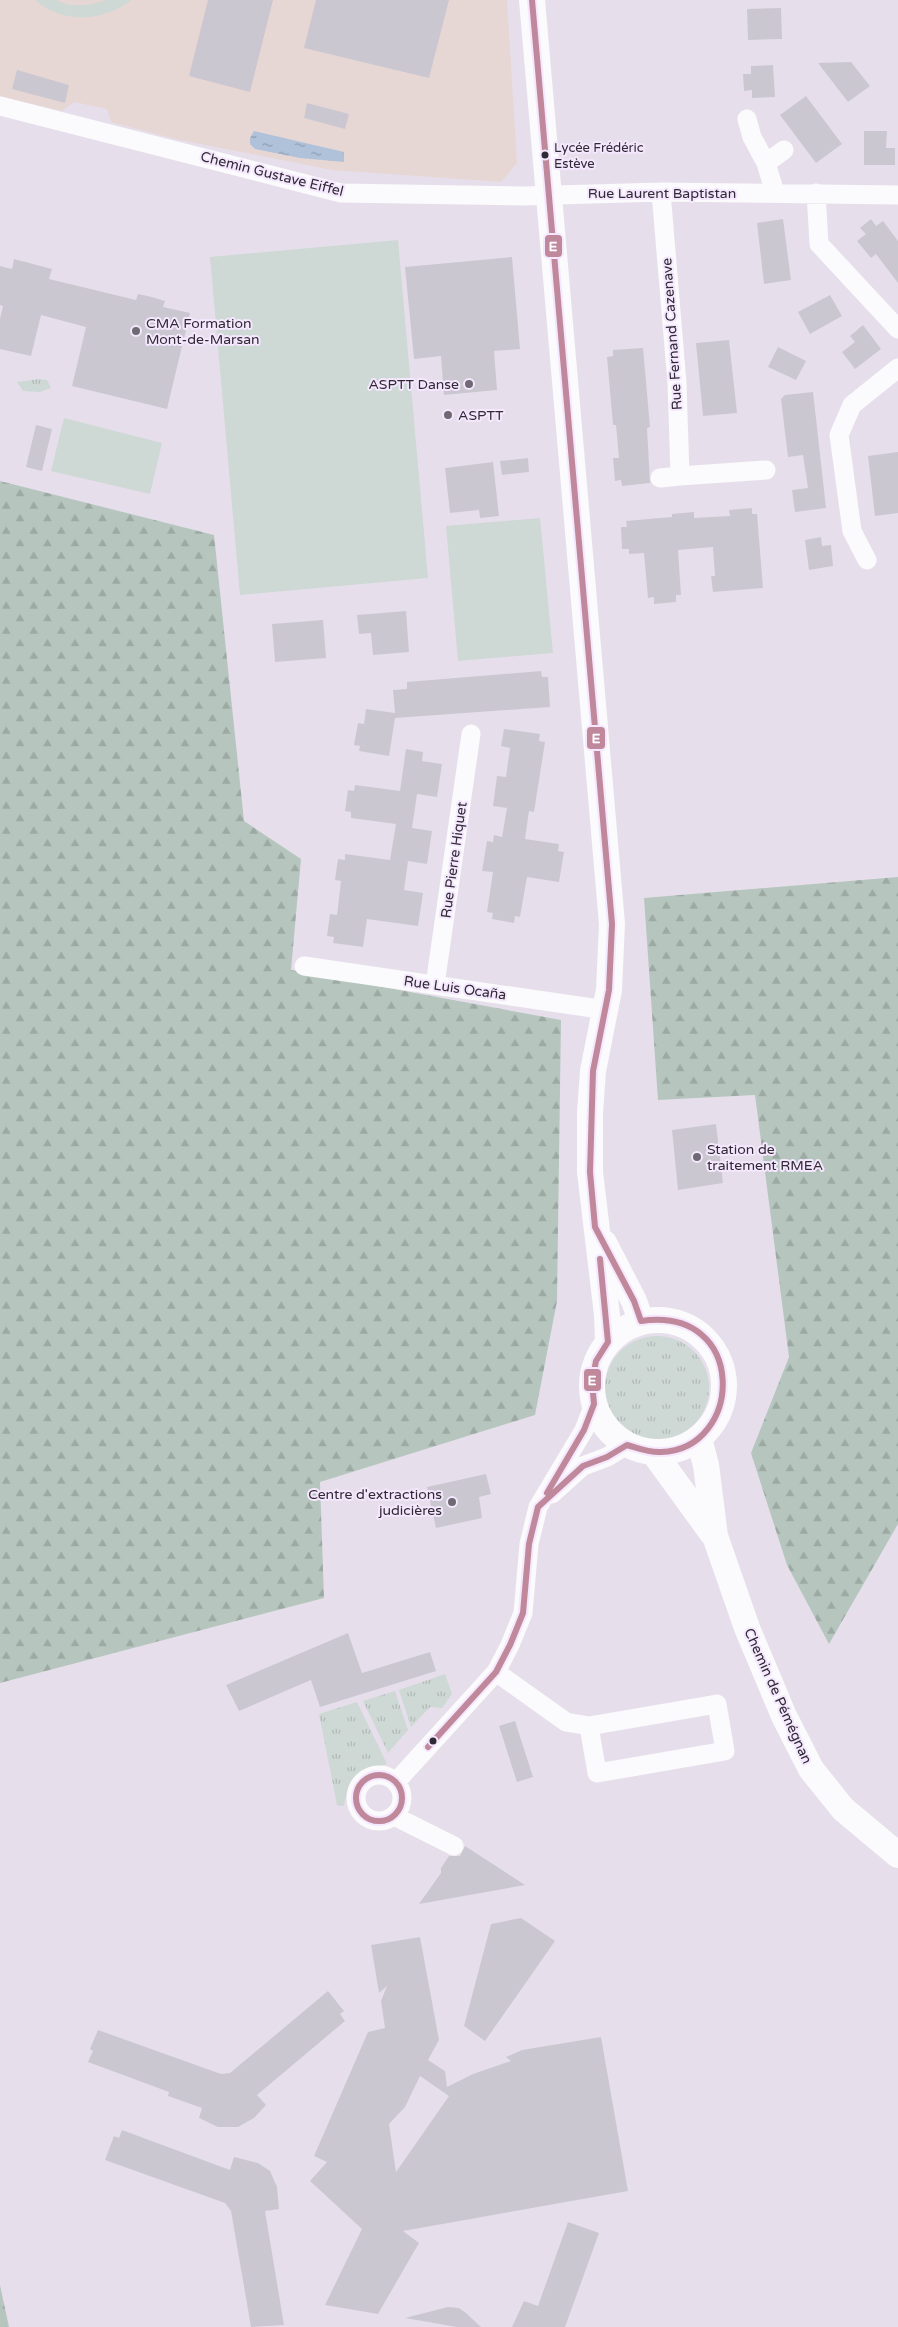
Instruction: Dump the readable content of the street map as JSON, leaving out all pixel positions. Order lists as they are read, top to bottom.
{
  "streets": {
    "street": [
      "Chemin Gustave Eiffel",
      "Rue Laurent Baptistan",
      "Rue Fernand Cazenave",
      "Rue Pierre Hiquet",
      "Rue Luis Ocaña",
      "Chemin de Pémégnan"
    ]
  },
  "crossings": [
    ["Chemin Gustave Eiffel", "Rue Laurent Baptistan"],
    ["Rue Laurent Baptistan", "Rue Fernand Cazenave"],
    ["Rue Pierre Hiquet", "Rue Luis Ocaña"]
  ],
  "places": [
    "Lycée Frédéric Estève",
    "CMA Formation Mont-de-Marsan",
    "ASPTT Danse",
    "ASPTT",
    "Station de traitement RMEA",
    "Centre d'extractions judicières"
  ],
  "lines": ["transit line E"]
}
